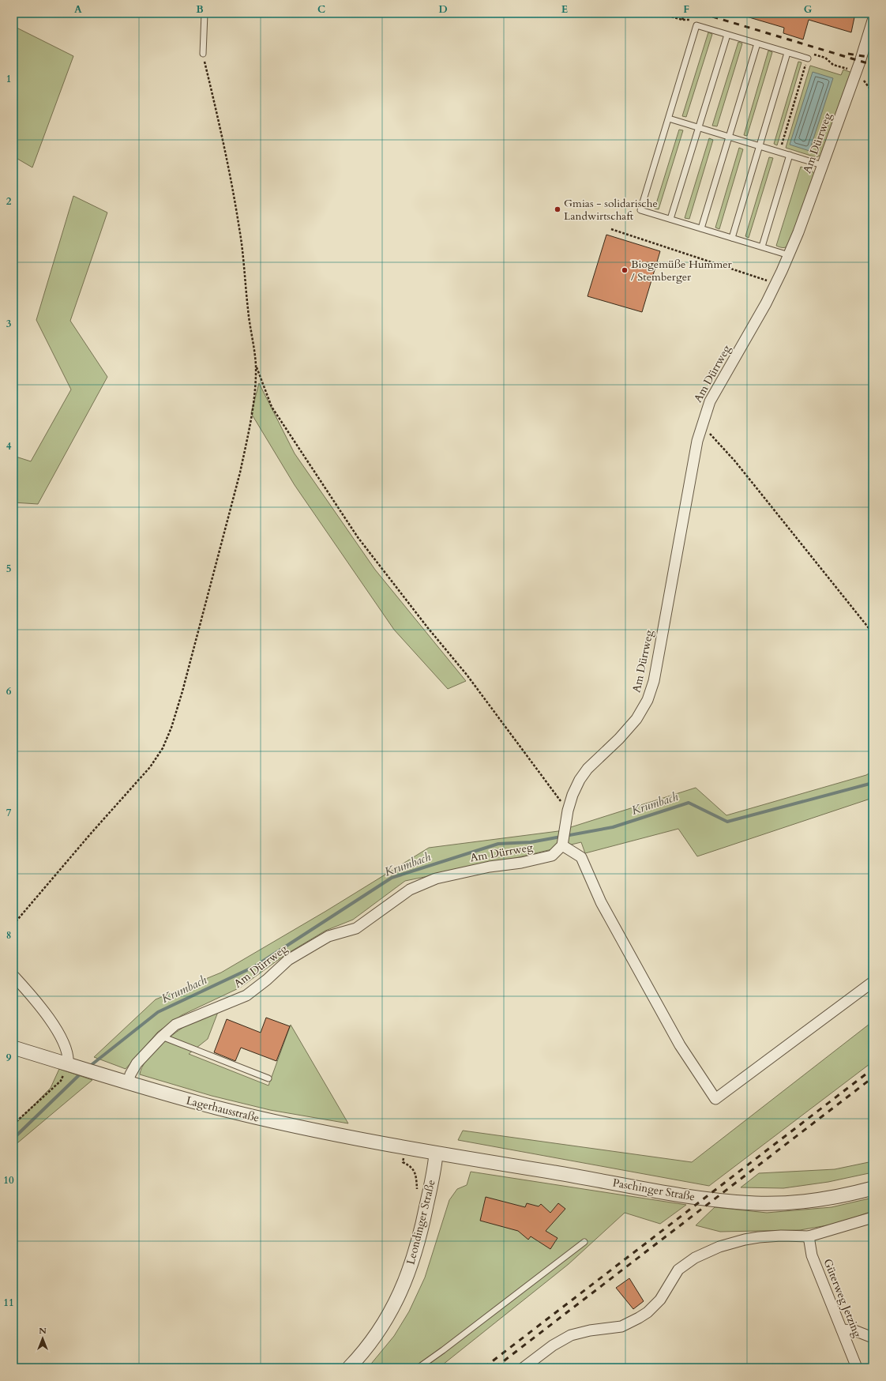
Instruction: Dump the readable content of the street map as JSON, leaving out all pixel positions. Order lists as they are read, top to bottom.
{
  "streets": {
    "street": [
      "Am Dürrweg",
      "Lagerhausstraße",
      "Paschinger Straße",
      "Leondinger Straße",
      "Güterweg Jetzing"
    ]
  },
  "crossings": [
    ["Am Dürrweg", "Lagerhausstraße"],
    ["Lagerhausstraße", "Paschinger Straße"],
    ["Lagerhausstraße", "Leondinger Straße"],
    ["Paschinger Straße", "Leondinger Straße"]
  ],
  "water": ["Krumbach"],
  "places": ["Gmias - solidarische Landwirtschaft", "Biogemüße Hummer / Stemberger"],
  "north": "top",
  "grid": {
    "columns": [
      "A",
      "B",
      "C",
      "D",
      "E",
      "F",
      "G"
    ],
    "rows": [
      "1",
      "2",
      "3",
      "4",
      "5",
      "6",
      "7",
      "8",
      "9",
      "10",
      "11"
    ]
  }
}
